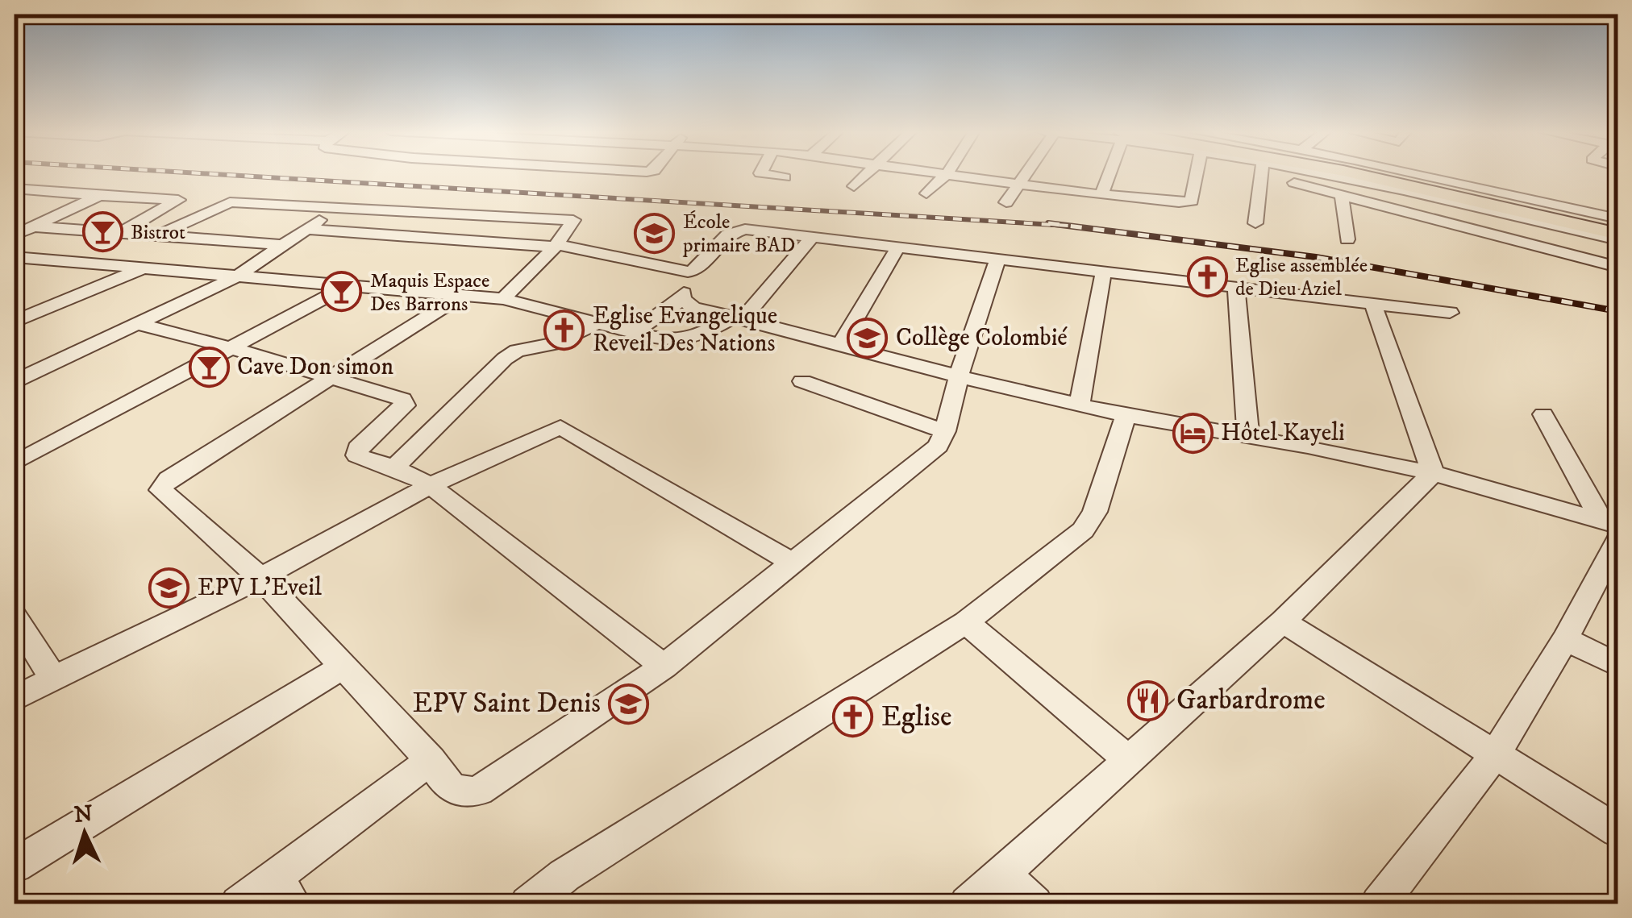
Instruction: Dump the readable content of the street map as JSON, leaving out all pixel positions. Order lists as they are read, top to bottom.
{
  "places": {
    "bar": ["Bistrot", "Maquis Espace Des Barrons", "Cave Don simon"],
    "school or university": [
      "École primaire BAD",
      "Collège Colombié",
      "EPV L'Eveil",
      "EPV Saint Denis"
    ],
    "church": ["Eglise assemblée de Dieu Aziel", "Eglise Evangelique Reveil Des Nations", "Eglise"],
    "hotel": ["Hôtel Kayeli"],
    "restaurant": ["Garbardrome"]
  },
  "north": "top"
}
